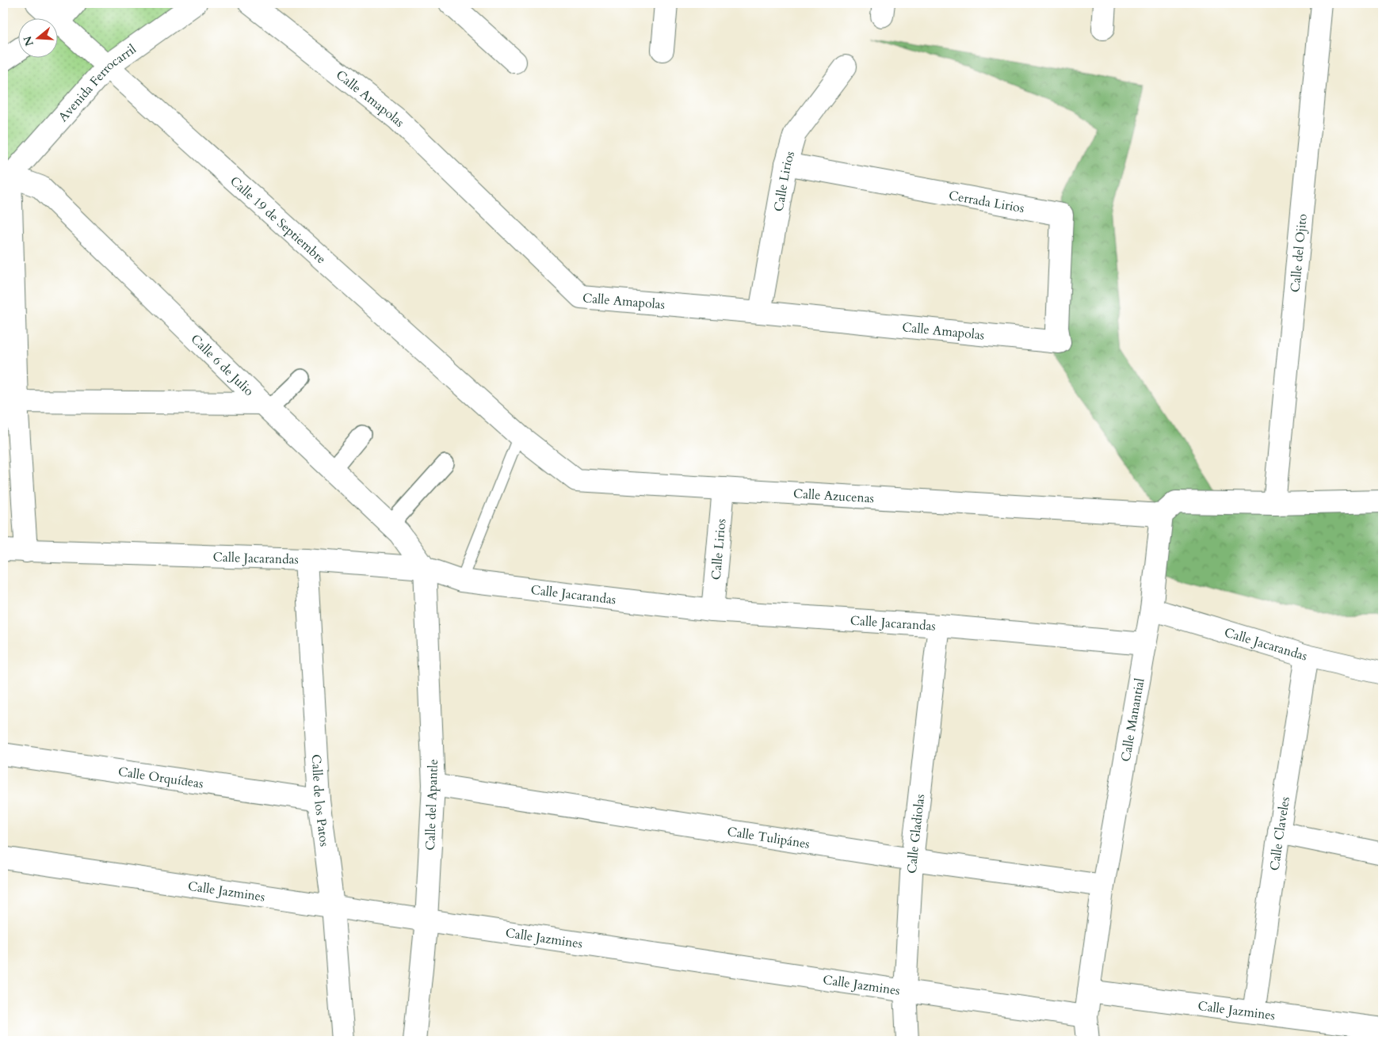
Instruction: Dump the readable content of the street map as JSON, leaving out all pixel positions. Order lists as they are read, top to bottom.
{
  "streets": {
    "street": [
      "Avenida Ferrocarril",
      "Calle Amapolas",
      "Calle Lirios",
      "Cerrada Lirios",
      "Calle 19 de Septiembre",
      "Calle del Ojito",
      "Calle 6 de Julio",
      "Calle Azucenas",
      "Calle Jacarandas",
      "Calle Manantial",
      "Calle Orquídeas",
      "Calle de los Patos",
      "Calle del Apantle",
      "Calle Gladiolas",
      "Calle Claveles",
      "Calle Tulipánes",
      "Calle Jazmines"
    ]
  },
  "crossings": [
    ["Avenida Ferrocarril", "Calle 19 de Septiembre"],
    ["Avenida Ferrocarril", "Calle 6 de Julio"],
    ["Calle Amapolas", "Calle Lirios"],
    ["Calle Amapolas", "Cerrada Lirios"],
    ["Calle Lirios", "Cerrada Lirios"],
    ["Calle Lirios", "Calle Azucenas"],
    ["Calle Lirios", "Calle Jacarandas"],
    ["Calle 19 de Septiembre", "Calle Azucenas"],
    ["Calle 6 de Julio", "Calle Jacarandas"],
    ["Calle 6 de Julio", "Calle del Apantle"],
    ["Calle Azucenas", "Calle Manantial"],
    ["Calle Jacarandas", "Calle Manantial"],
    ["Calle Jacarandas", "Calle de los Patos"],
    ["Calle Jacarandas", "Calle del Apantle"],
    ["Calle Jacarandas", "Calle Gladiolas"],
    ["Calle Jacarandas", "Calle Claveles"],
    ["Calle Manantial", "Calle Tulipánes"],
    ["Calle Manantial", "Calle Jazmines"],
    ["Calle Orquídeas", "Calle de los Patos"],
    ["Calle de los Patos", "Calle Jazmines"],
    ["Calle del Apantle", "Calle Tulipánes"],
    ["Calle del Apantle", "Calle Jazmines"],
    ["Calle Gladiolas", "Calle Tulipánes"],
    ["Calle Gladiolas", "Calle Jazmines"],
    ["Calle Claveles", "Calle Jazmines"]
  ],
  "north": "left"
}
